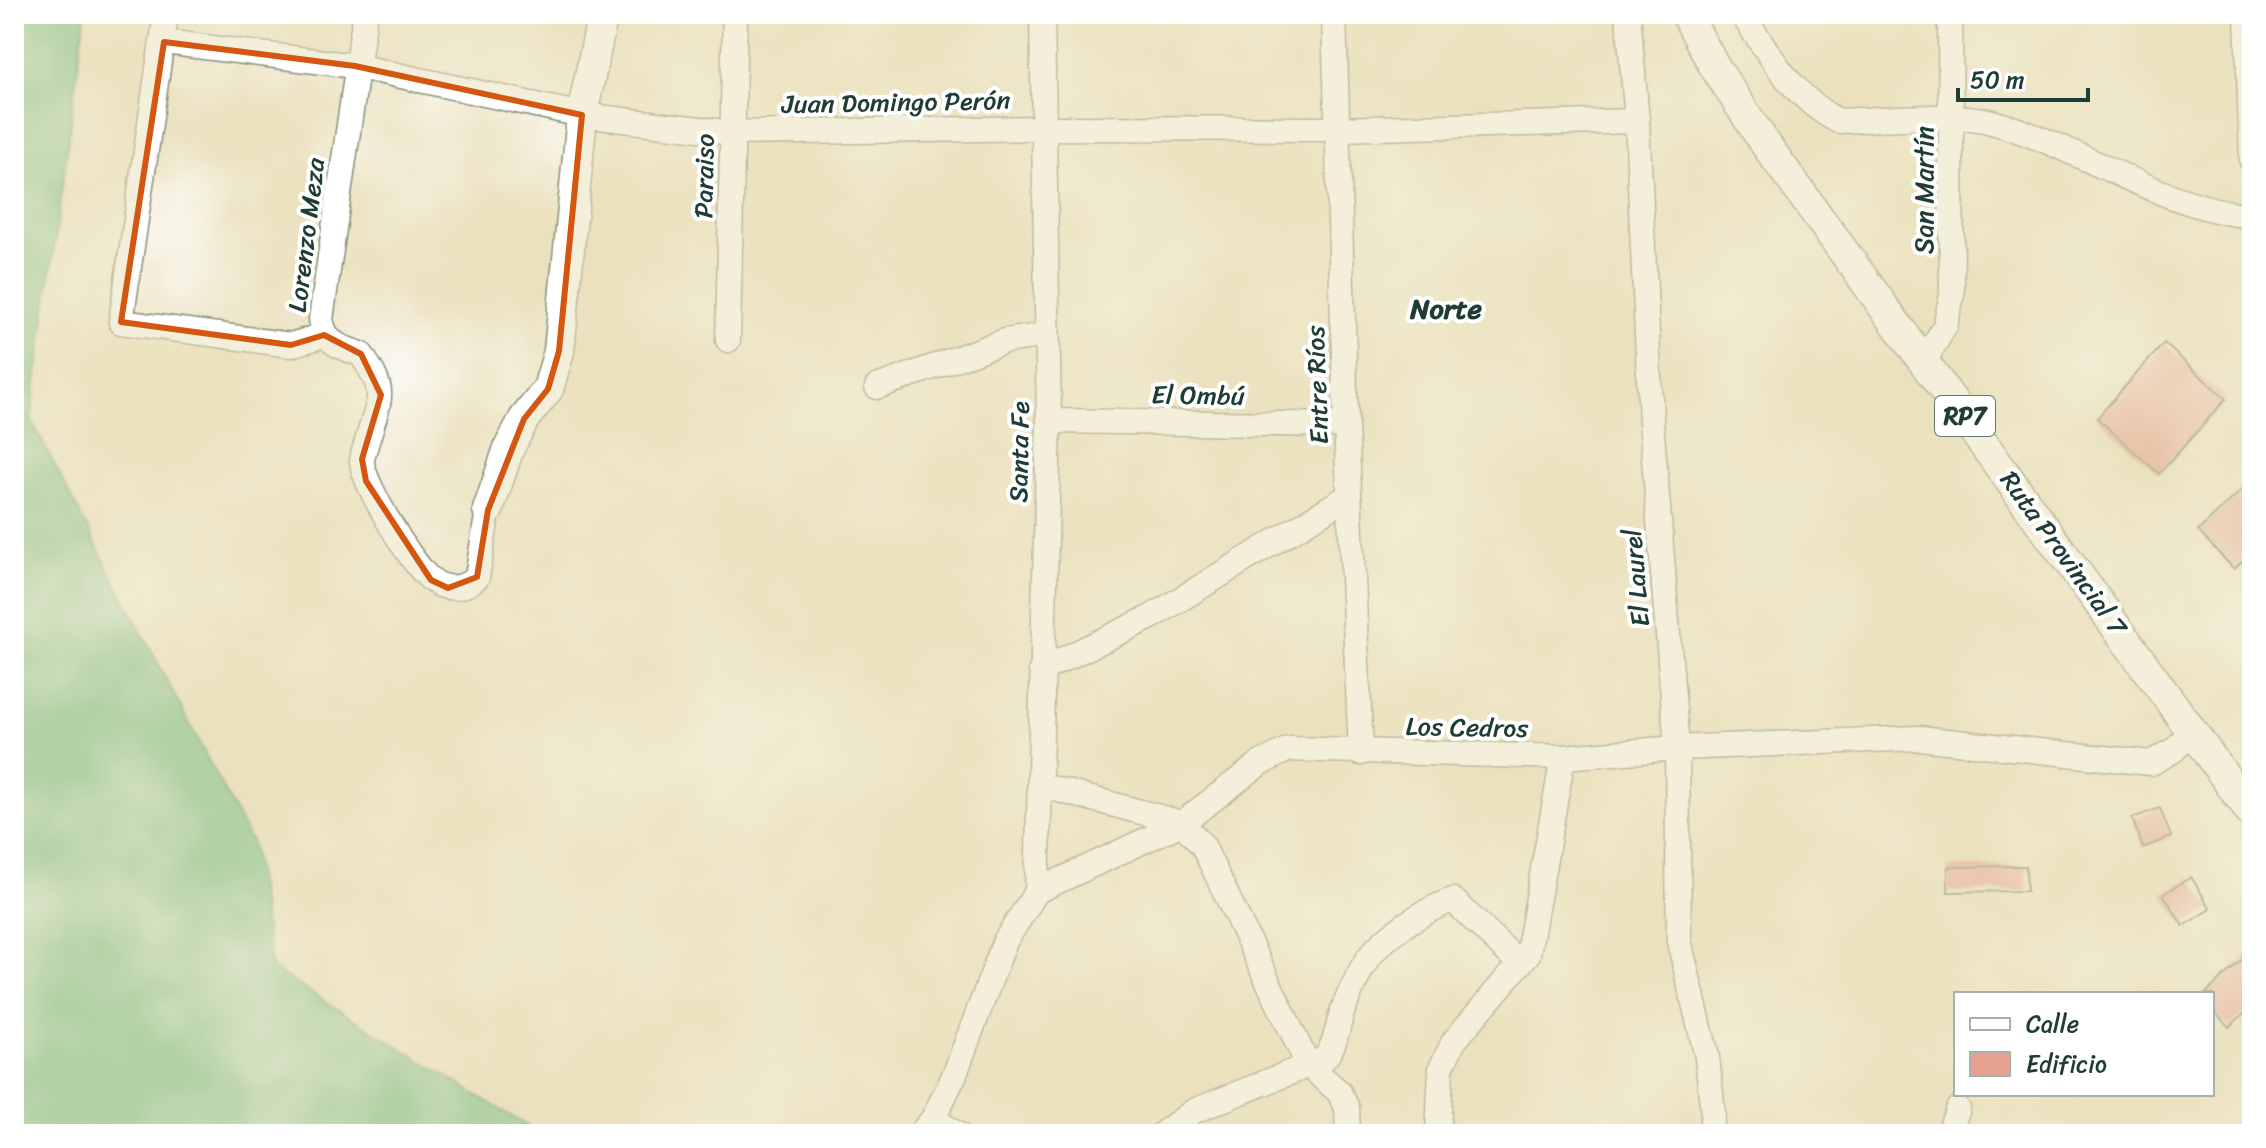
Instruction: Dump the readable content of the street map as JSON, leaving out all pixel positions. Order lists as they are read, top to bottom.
{
  "streets": {
    "main road": ["RP7", "Ruta Provincial 7"],
    "street": [
      "Juan Domingo Perón",
      "Paraiso",
      "San Martín",
      "Lorenzo Meza",
      "Entre Ríos",
      "El Ombú",
      "Santa Fe",
      "El Laurel",
      "Los Cedros"
    ]
  },
  "crossings": [
    ["Juan Domingo Perón", "Paraiso"],
    ["Juan Domingo Perón", "Lorenzo Meza"],
    ["Juan Domingo Perón", "Entre Ríos"],
    ["Juan Domingo Perón", "Santa Fe"],
    ["Juan Domingo Perón", "El Laurel"],
    ["San Martín", "Ruta Provincial 7"],
    ["Entre Ríos", "El Ombú"],
    ["Entre Ríos", "Los Cedros"],
    ["El Ombú", "Santa Fe"],
    ["Santa Fe", "Los Cedros"],
    ["Ruta Provincial 7", "Los Cedros"],
    ["El Laurel", "Los Cedros"]
  ],
  "districts": ["Norte"],
  "legend": ["Calle", "Edificio"],
  "scale_bar": "50 m"
}
